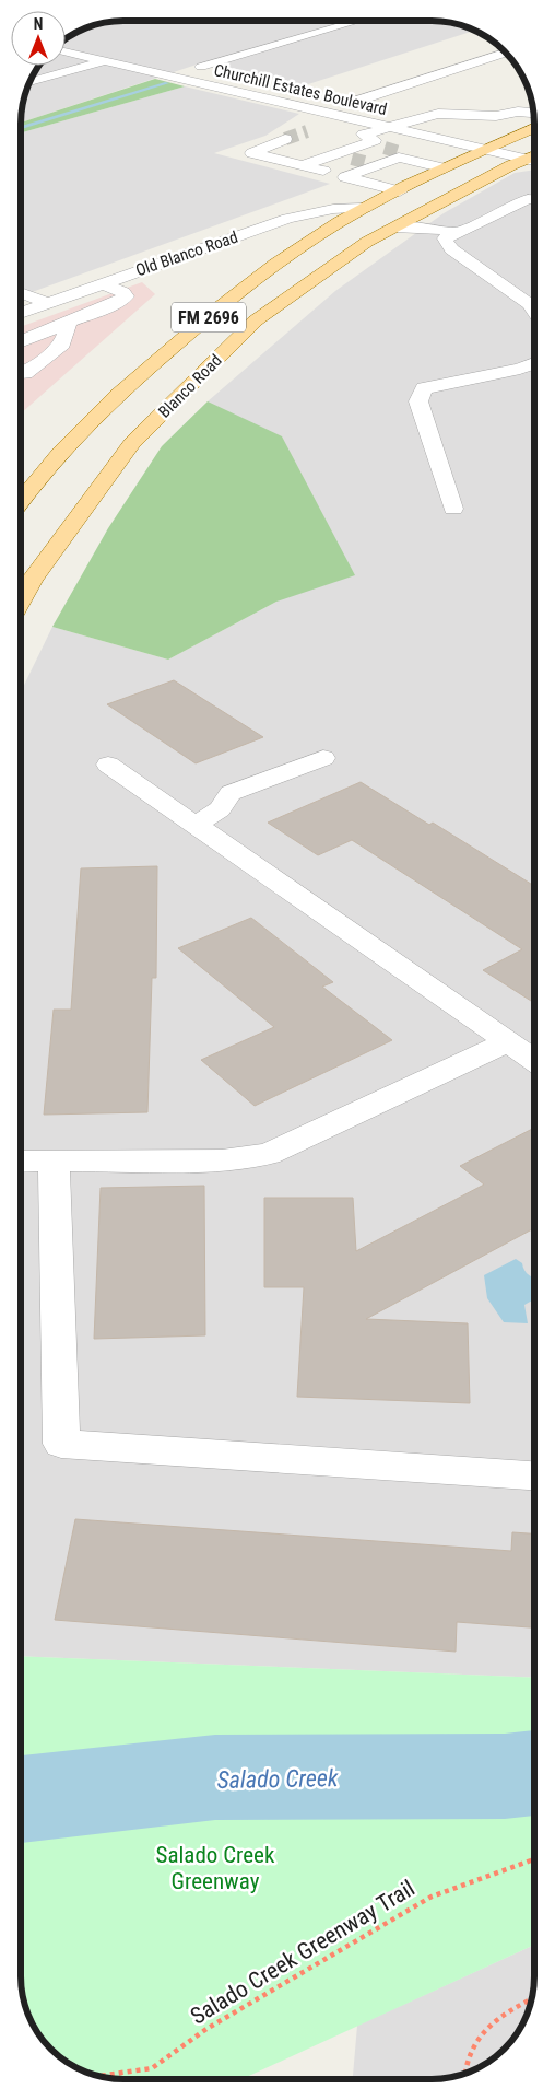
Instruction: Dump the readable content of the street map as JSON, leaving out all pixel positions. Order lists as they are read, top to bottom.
{
  "streets": {
    "main road": ["FM 2696", "Blanco Road"],
    "street": ["Churchill Estates Boulevard", "Old Blanco Road"],
    "path": ["Salado Creek Greenway Trail"]
  },
  "crossings": [
    ["Churchill Estates Boulevard", "Blanco Road"],
    ["Old Blanco Road", "Blanco Road"]
  ],
  "water": ["Salado Creek"],
  "parks": ["Salado Creek Greenway"],
  "north": "top"
}
